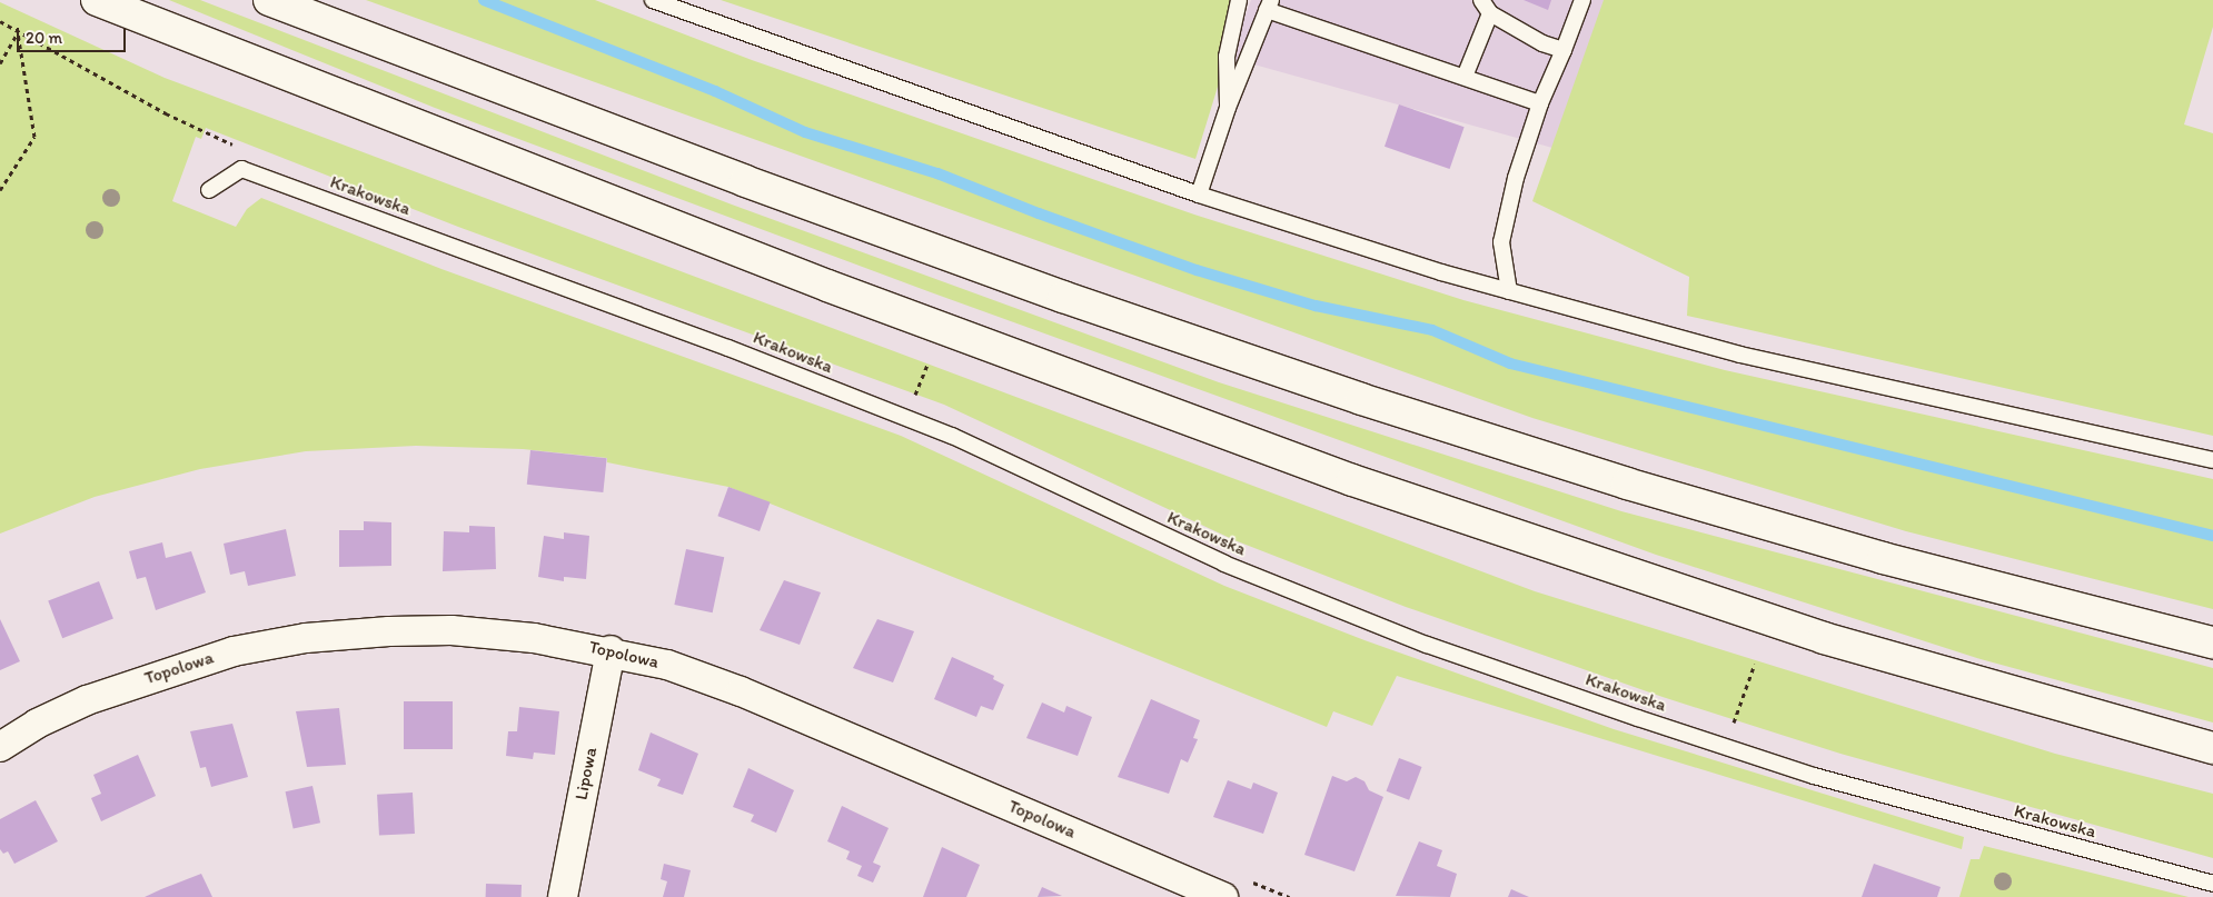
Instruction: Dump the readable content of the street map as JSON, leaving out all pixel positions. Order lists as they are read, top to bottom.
{
  "streets": {
    "street": ["Topolowa", "Lipowa"],
    "lane": ["Krakowska"]
  },
  "crossings": [
    ["Topolowa", "Lipowa"]
  ],
  "scale_bar": "20 m"
}
